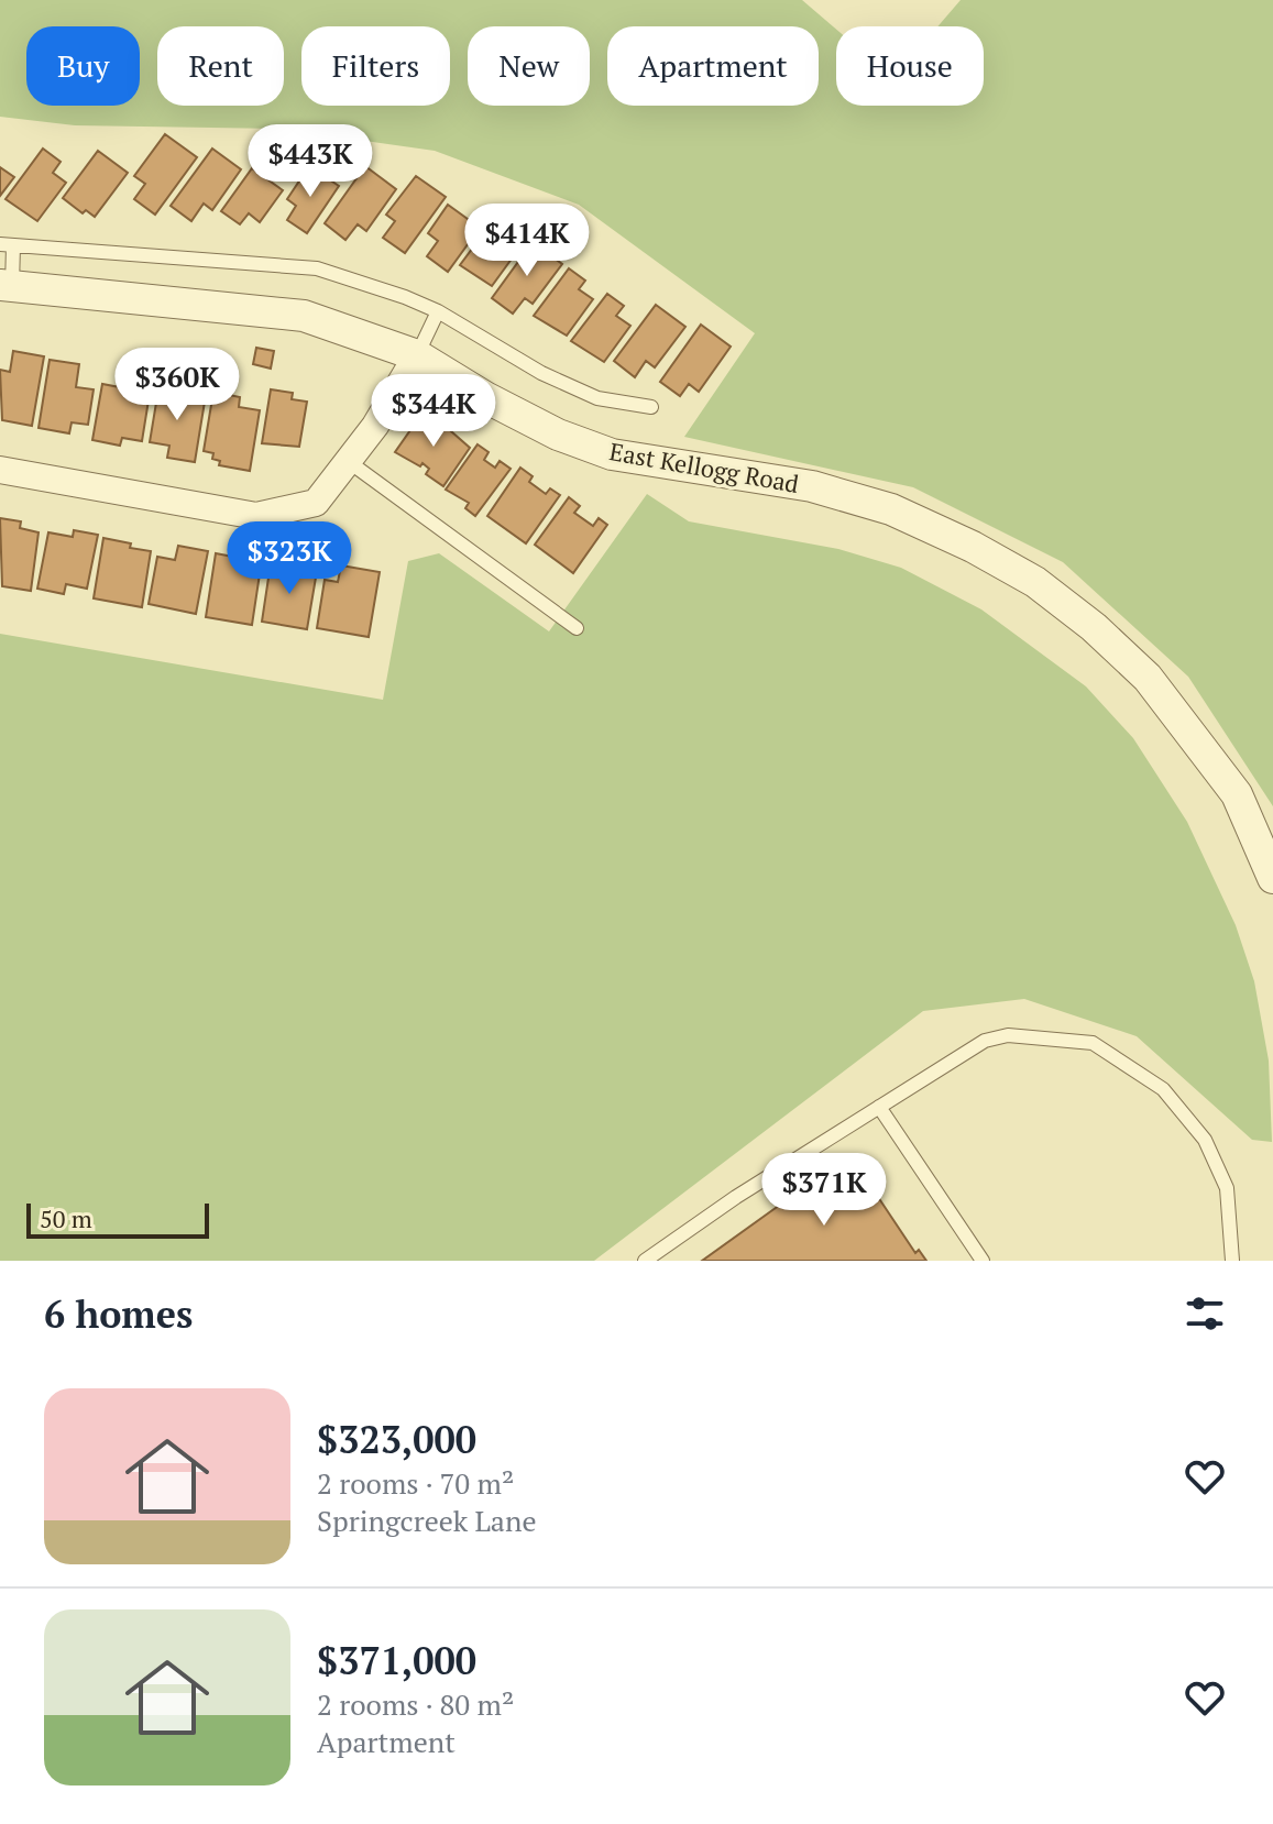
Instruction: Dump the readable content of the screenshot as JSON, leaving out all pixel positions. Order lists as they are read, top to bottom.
{
  "streets": {
    "street": ["East Kellogg Road"]
  },
  "scale_bar": "50 m",
  "page": {
    "chip": [
      "Buy",
      "Rent",
      "Filters",
      "New",
      "Apartment",
      "House"
    ],
    "price": [
      "$443K",
      "$414K",
      "$360K",
      "$344K",
      "$323K",
      "$371K"
    ],
    "scale": "50 m",
    "heading": "6 homes",
    "list": [
      {
        "name": "$323,000",
        "note": "2 rooms · 70 m² · Springcreek Lane"
      },
      {
        "name": "$371,000",
        "note": "2 rooms · 80 m² · Apartment"
      }
    ]
  }
}
